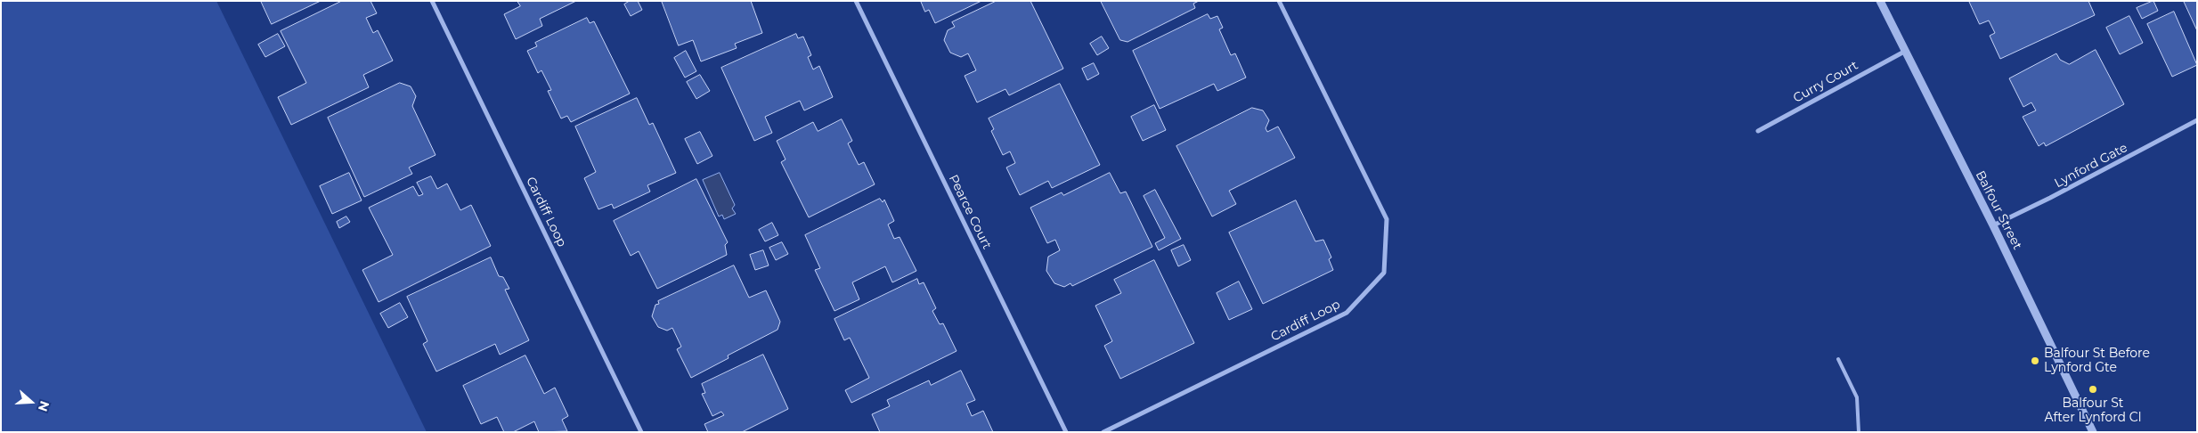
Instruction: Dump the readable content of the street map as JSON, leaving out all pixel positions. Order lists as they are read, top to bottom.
{
  "streets": {
    "street": [
      "Curry Court",
      "Lynford Gate",
      "Balfour Street",
      "Cardiff Loop",
      "Pearce Court"
    ]
  },
  "crossings": [
    ["Curry Court", "Balfour Street"],
    ["Lynford Gate", "Balfour Street"]
  ],
  "places": ["Balfour St Before Lynford Gte", "Balfour St After Lynford Cl"],
  "north": "right"
}
